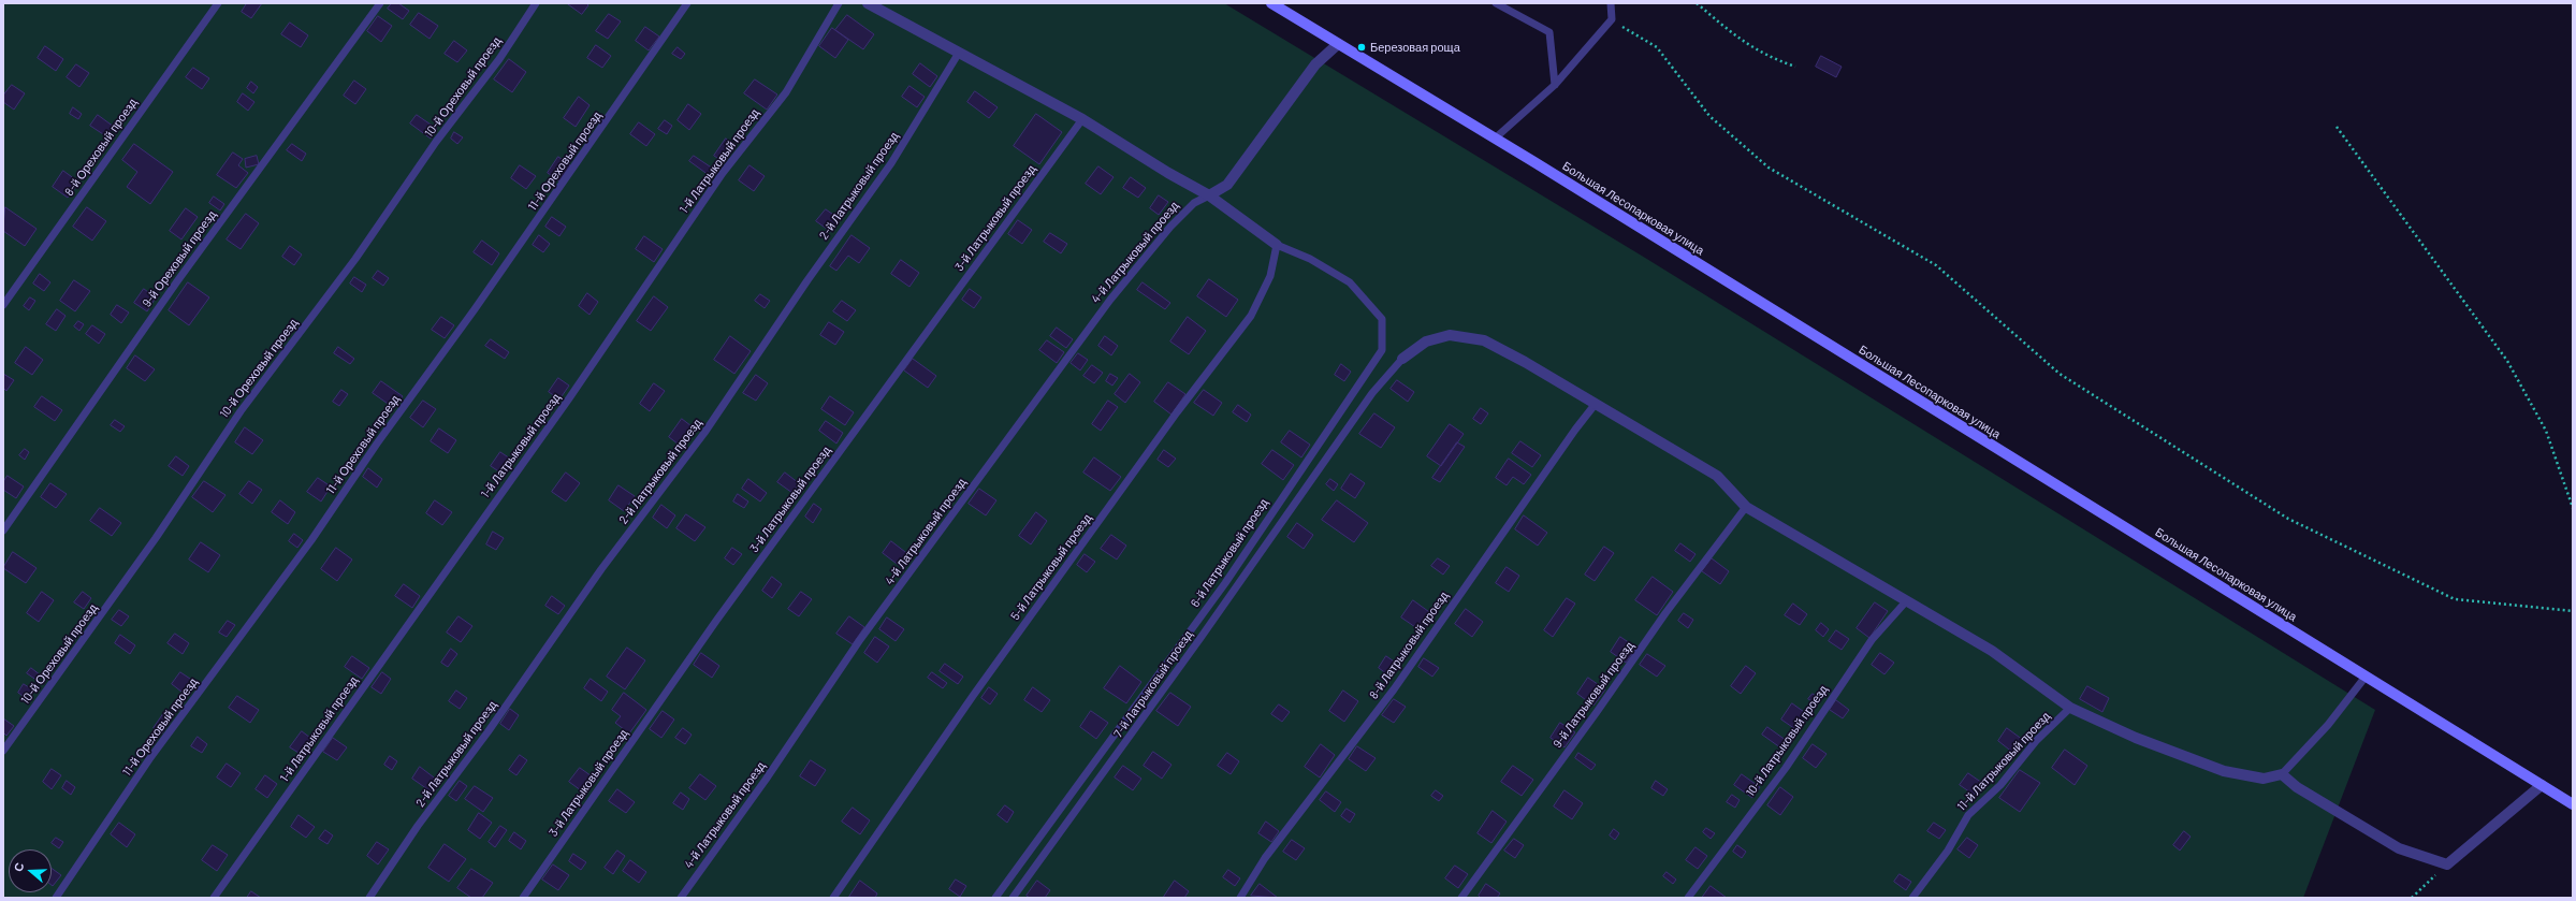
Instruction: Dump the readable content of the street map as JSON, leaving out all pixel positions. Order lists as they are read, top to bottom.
{
  "streets": {
    "main road": ["Большая Лесопарковая улица"],
    "lane": [
      "10-й Ореховый проезд",
      "8-й Ореховый проезд",
      "11-й Ореховый проезд",
      "1-й Латрыковый проезд",
      "2-й Латрыковый проезд",
      "3-й Латрыковый проезд",
      "4-й Латрыковый проезд",
      "9-й Ореховый проезд",
      "6-й Латрыковый проезд",
      "5-й Латрыковый проезд",
      "8-й Латрыковый проезд",
      "7-й Латрыковый проезд",
      "9-й Латрыковый проезд",
      "10-й Латрыковый проезд",
      "11-й Латрыковый проезд"
    ]
  },
  "crossings": [
    ["6-й Латрыковый проезд", "5-й Латрыковый проезд"]
  ],
  "places": ["Березовая роща"],
  "north": "left"
}
